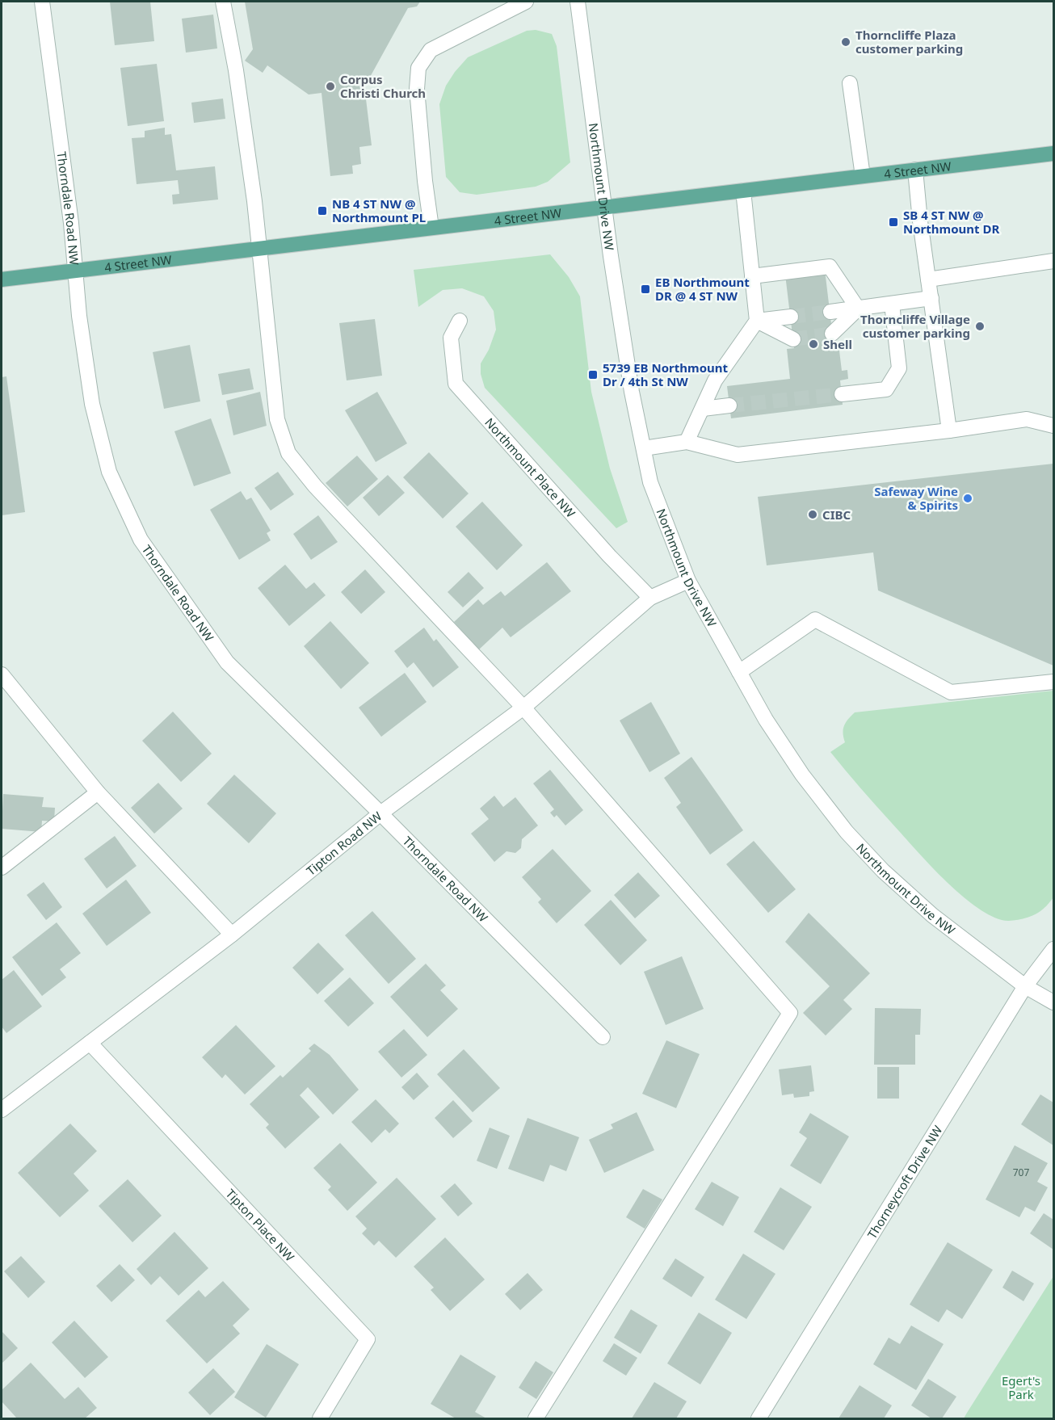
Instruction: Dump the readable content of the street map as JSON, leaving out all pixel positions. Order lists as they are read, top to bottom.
{
  "streets": {
    "main road": ["4 Street NW"],
    "street": [
      "Northmount Drive NW",
      "Thorndale Road NW",
      "Northmount Place NW",
      "Tipton Road NW",
      "Thorneycroft Drive NW",
      "Tipton Place NW"
    ]
  },
  "crossings": [
    ["4 Street NW", "Northmount Drive NW"],
    ["4 Street NW", "Thorndale Road NW"],
    ["Northmount Drive NW", "Tipton Road NW"],
    ["Northmount Drive NW", "Thorneycroft Drive NW"],
    ["Thorndale Road NW", "Tipton Road NW"],
    ["Northmount Place NW", "Tipton Road NW"],
    ["Tipton Road NW", "Tipton Place NW"]
  ],
  "parks": ["Egert's Park"],
  "places": {
    "other": [
      "Thorncliffe Plaza customer parking",
      "Corpus Christi Church",
      "Thorncliffe Village customer parking",
      "Shell",
      "Safeway Wine & Spirits",
      "CIBC"
    ],
    "transit": [
      "NB 4 ST NW @ Northmount PL",
      "SB 4 ST NW @ Northmount DR",
      "EB Northmount DR @ 4 ST NW",
      "5739 EB Northmount Dr / 4th St NW"
    ]
  },
  "house_numbers": ["707"]
}
